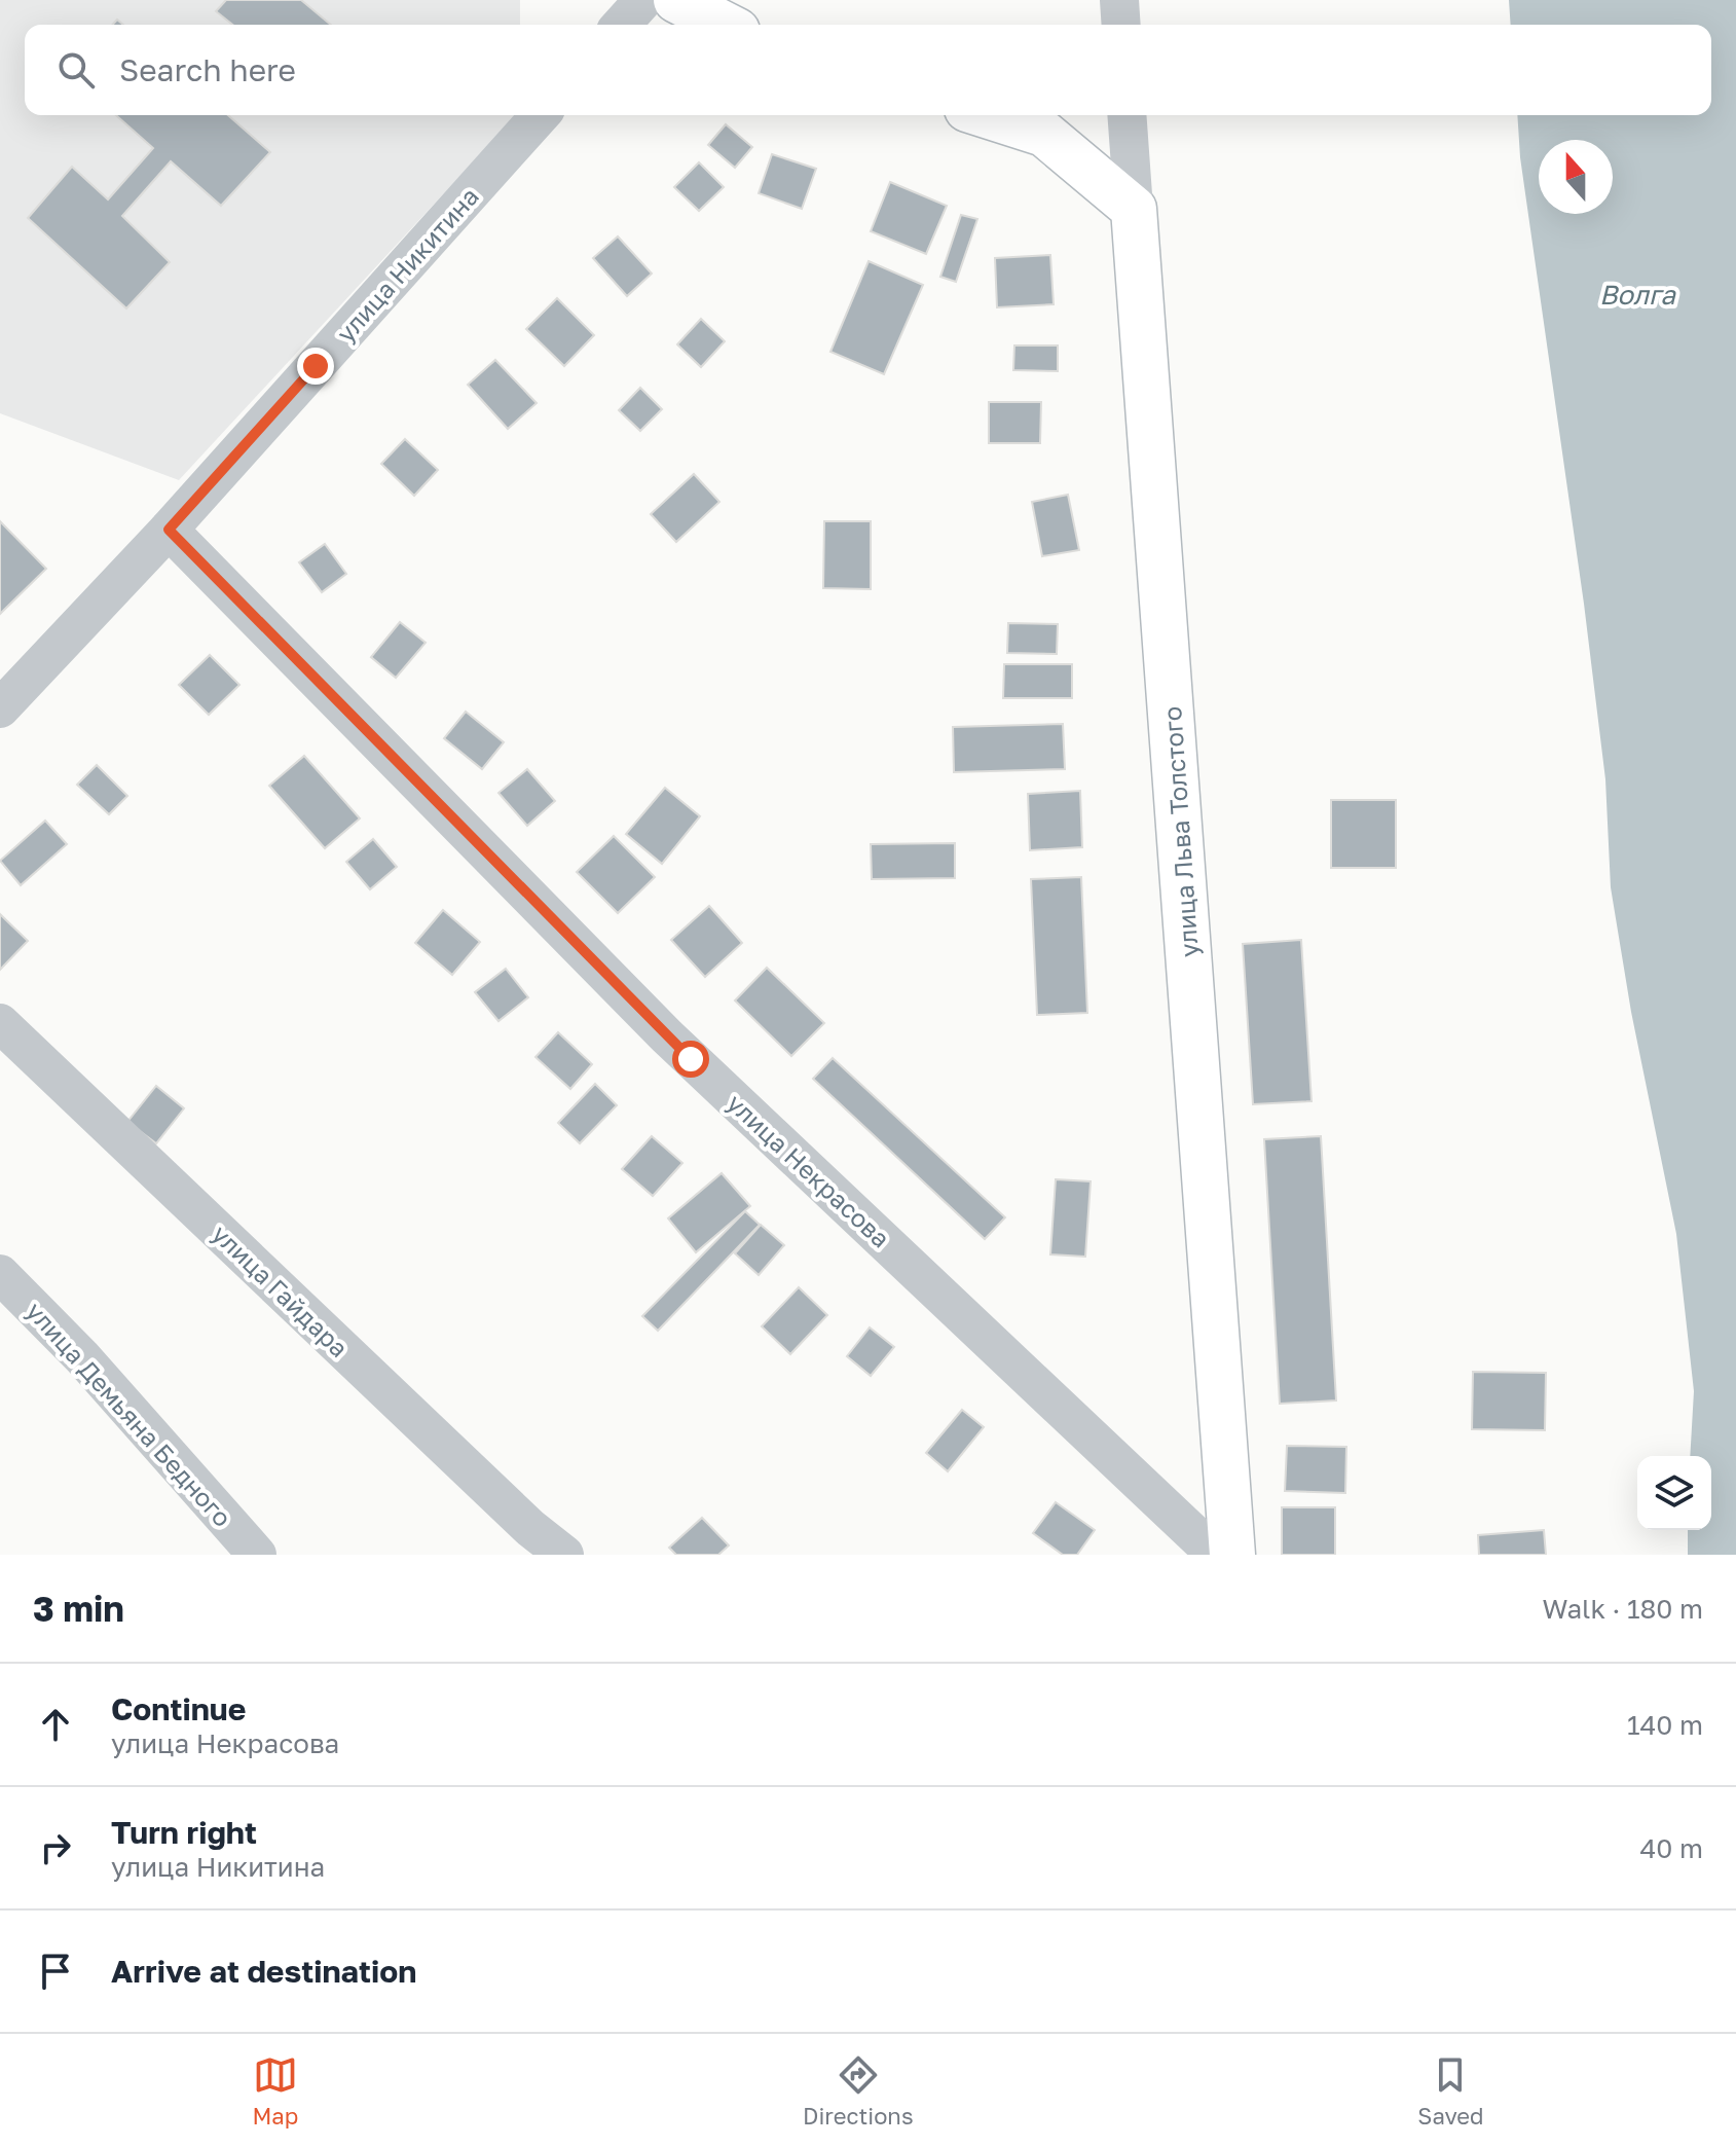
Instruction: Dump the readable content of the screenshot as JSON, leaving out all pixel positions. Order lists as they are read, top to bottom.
{
  "streets": {
    "main road": ["улица Льва Толстого"],
    "street": [
      "улица Никитина",
      "улица Некрасова",
      "улица Гайдара",
      "улица Демьяна Бедного"
    ]
  },
  "crossings": [
    ["улица Никитина", "улица Некрасова"]
  ],
  "water": ["Волга"],
  "north": "top",
  "page": {
    "search": "Search here",
    "heading": ["3 min", "Walk · 180 m"],
    "list": [
      ["Continue", "улица Некрасова", "140 m"],
      ["Turn right", "улица Никитина", "40 m"],
      "Arrive at destination"
    ],
    "nav": ["Map", "Directions", "Saved"]
  }
}
